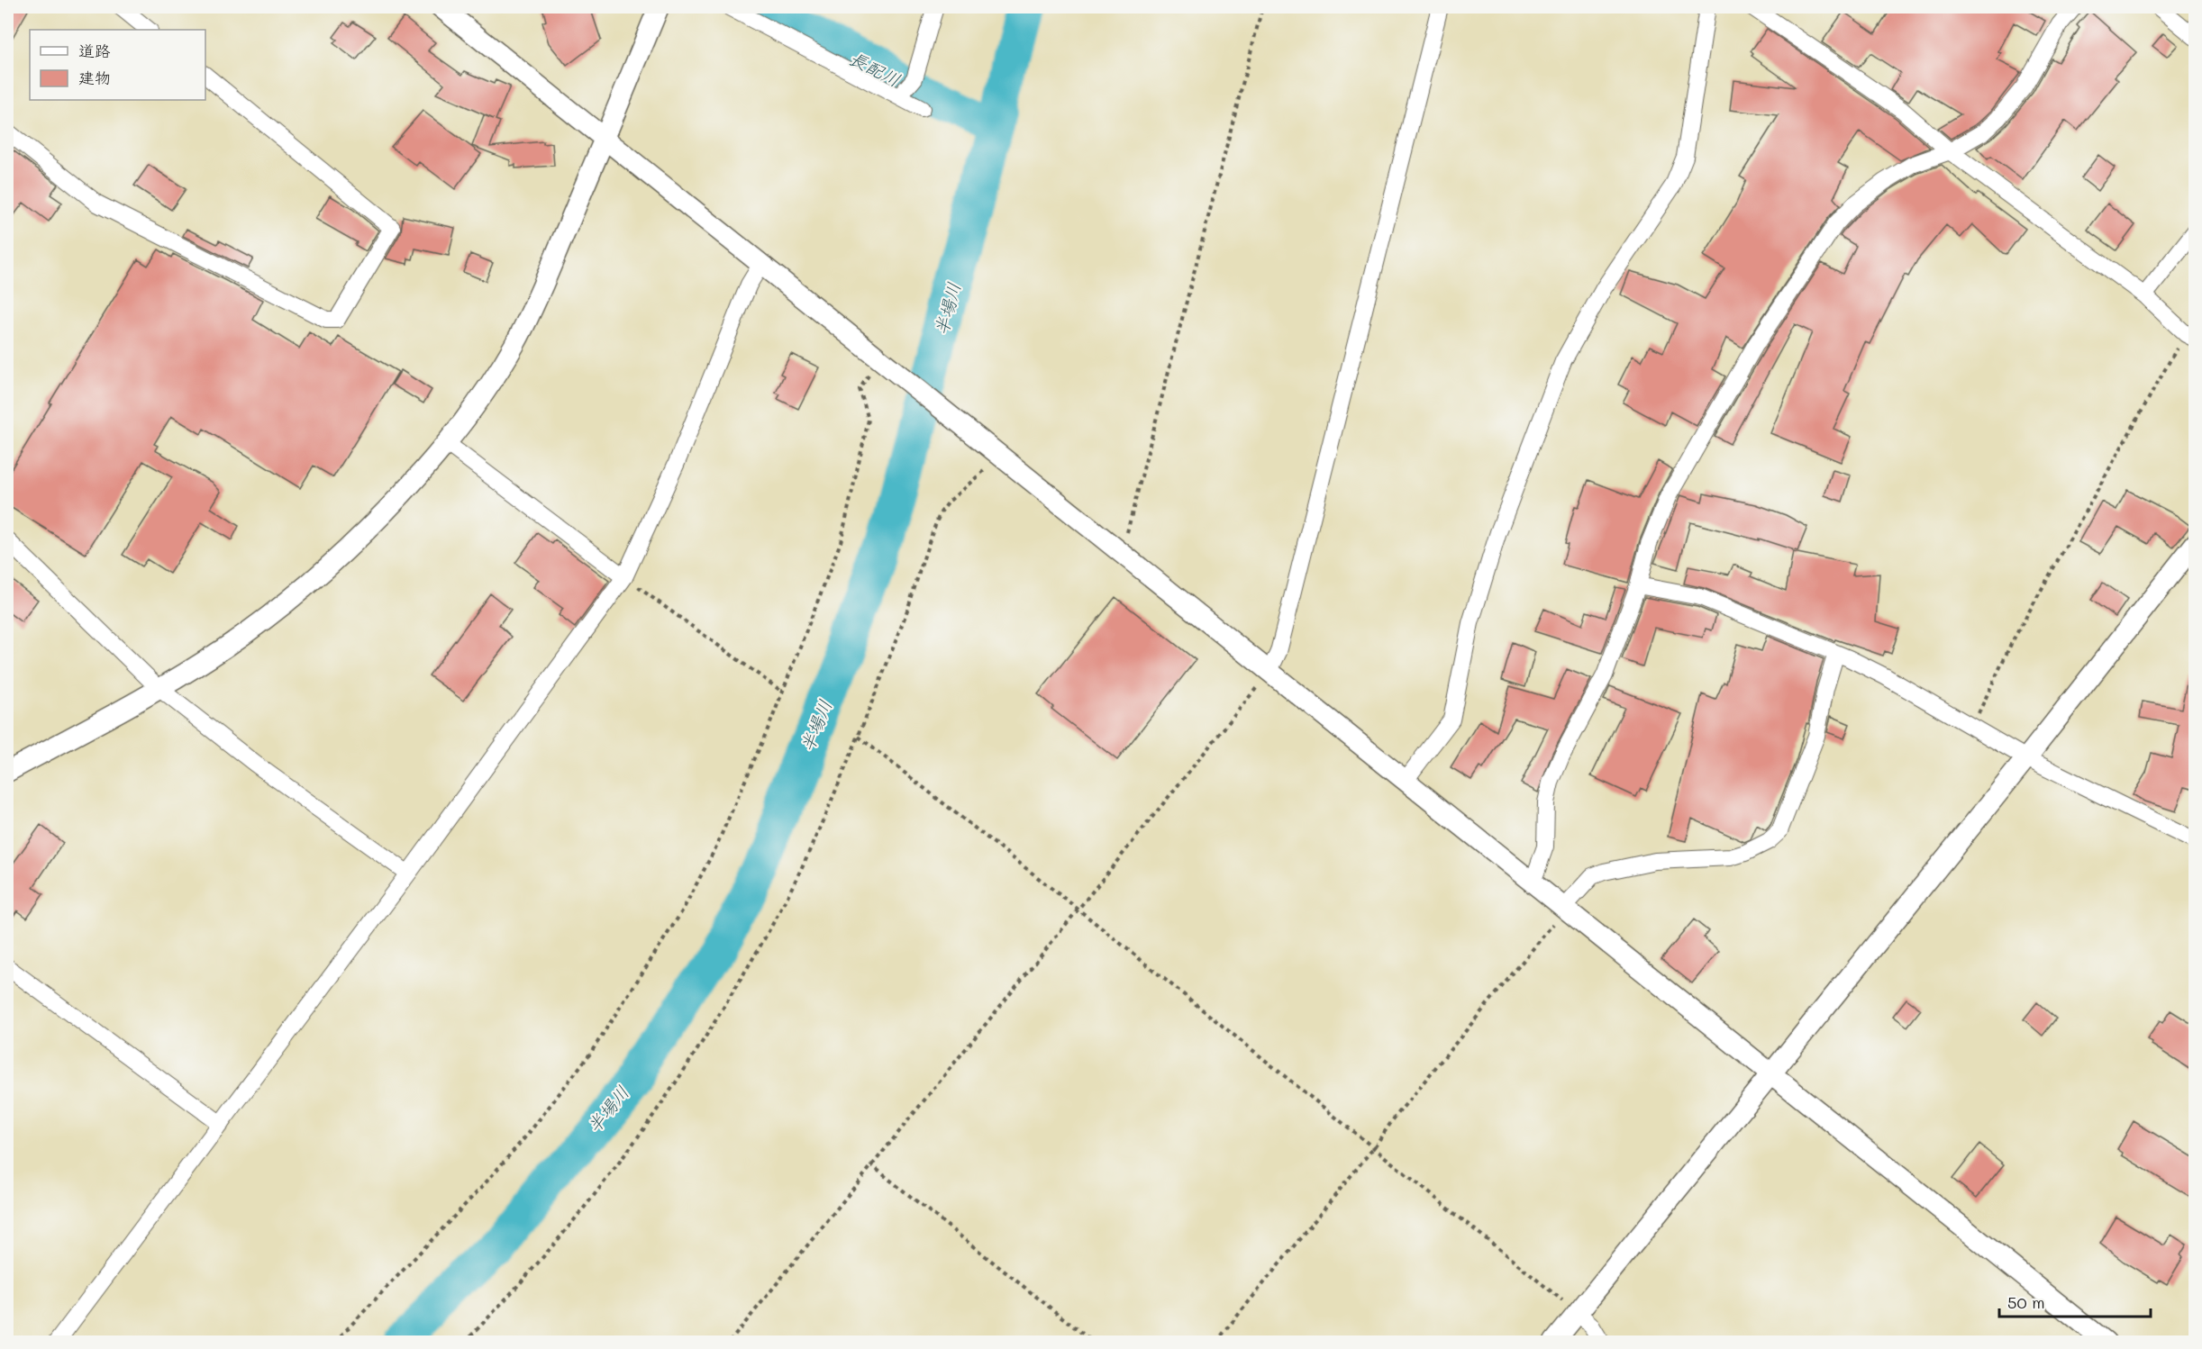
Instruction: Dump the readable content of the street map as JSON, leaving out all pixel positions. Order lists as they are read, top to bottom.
{
  "water": ["長配川", "半場川"],
  "legend": ["道路", "建物"],
  "scale_bar": "50 m"
}
